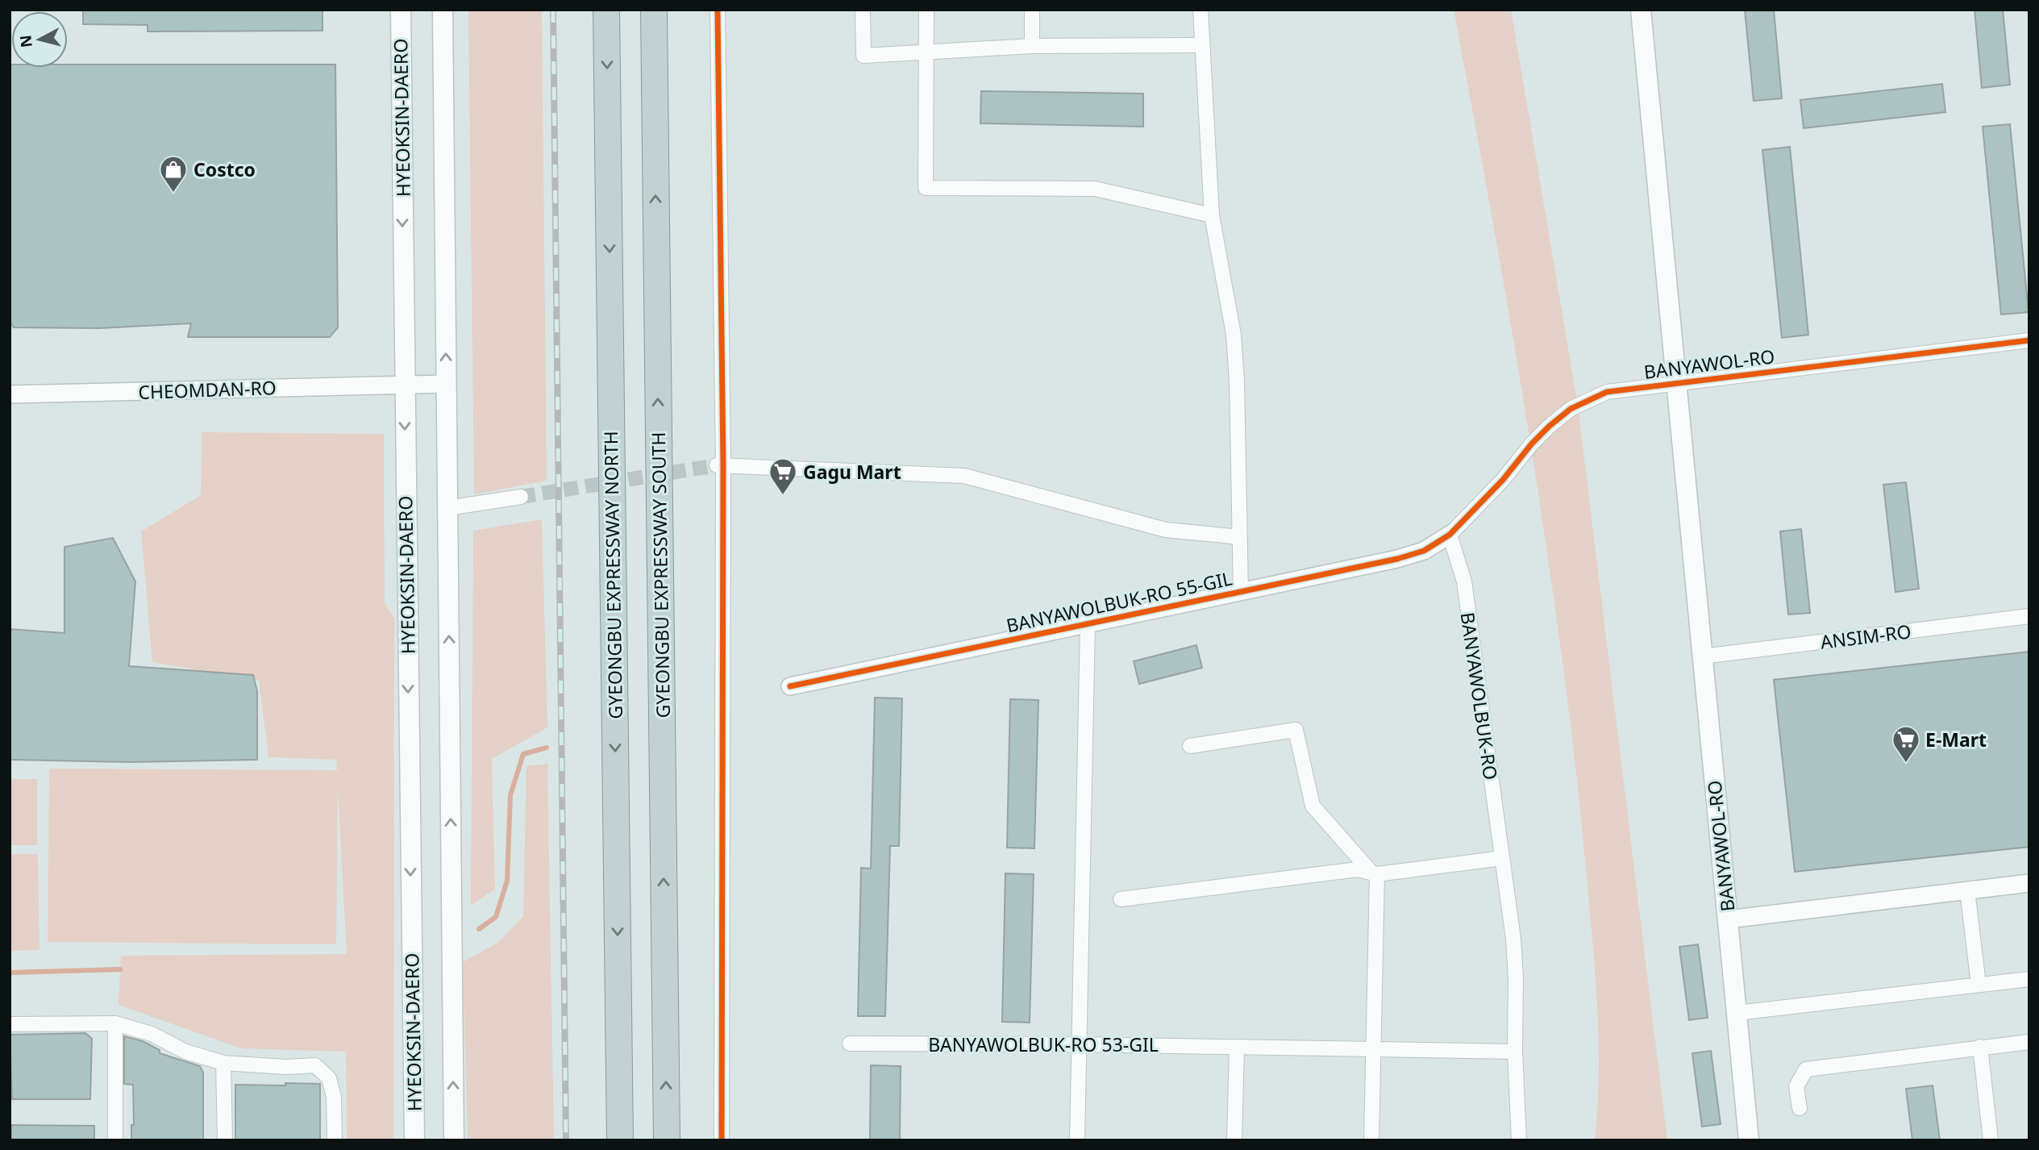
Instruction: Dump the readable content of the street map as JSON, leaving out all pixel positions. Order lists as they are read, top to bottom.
{
  "streets": {
    "highway": ["GYEONGBU EXPRESSWAY NORTH", "GYEONGBU EXPRESSWAY SOUTH"],
    "main road": ["HYEOKSIN-DAERO", "BANYAWOL-RO"],
    "street": [
      "CHEOMDAN-RO",
      "BANYAWOLBUK-RO 55-GIL",
      "ANSIM-RO",
      "BANYAWOLBUK-RO",
      "BANYAWOLBUK-RO 53-GIL"
    ]
  },
  "crossings": [
    ["HYEOKSIN-DAERO", "CHEOMDAN-RO"],
    ["BANYAWOL-RO", "BANYAWOLBUK-RO 55-GIL"],
    ["BANYAWOL-RO", "ANSIM-RO"],
    ["BANYAWOL-RO", "BANYAWOLBUK-RO"],
    ["BANYAWOLBUK-RO 55-GIL", "BANYAWOLBUK-RO"],
    ["BANYAWOLBUK-RO", "BANYAWOLBUK-RO 53-GIL"]
  ],
  "one_way": ["GYEONGBU EXPRESSWAY NORTH", "GYEONGBU EXPRESSWAY SOUTH"],
  "places": {
    "shop": ["Costco"],
    "supermarket": ["Gagu Mart", "E-Mart"]
  },
  "north": "left"
}
